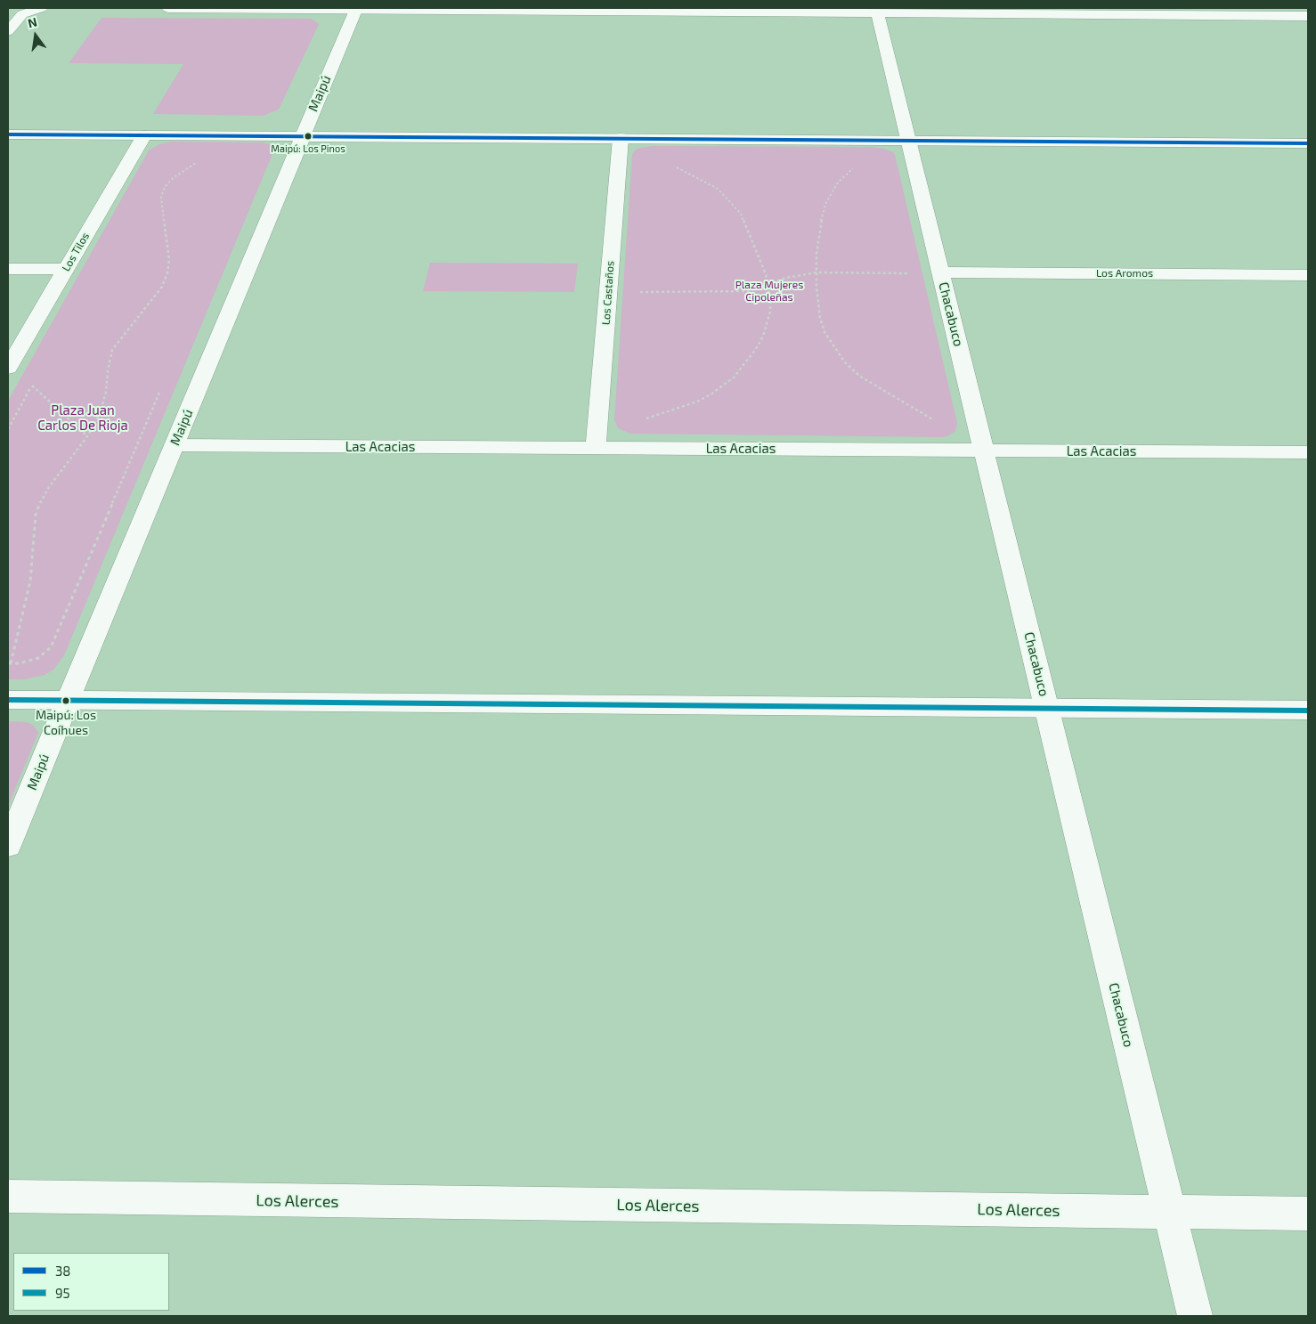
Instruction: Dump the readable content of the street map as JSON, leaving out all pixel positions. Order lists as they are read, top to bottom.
{
  "streets": {
    "street": [
      "Maipú",
      "Los Tilos",
      "Los Aromos",
      "Los Castaños",
      "Chacabuco",
      "Las Acacias",
      "Los Alerces"
    ]
  },
  "crossings": [
    ["Maipú", "Las Acacias"],
    ["Los Aromos", "Chacabuco"],
    ["Los Castaños", "Las Acacias"],
    ["Chacabuco", "Las Acacias"],
    ["Chacabuco", "Los Alerces"]
  ],
  "parks": ["Plaza Mujeres Cipoleñas", "Plaza Juan Carlos De Rioja"],
  "places": ["Maipú: Los Pinos", "Maipú: Los Coíhues"],
  "lines": ["transit line 38", "transit line 95"],
  "legend": ["38", "95"],
  "north": "top"
}
